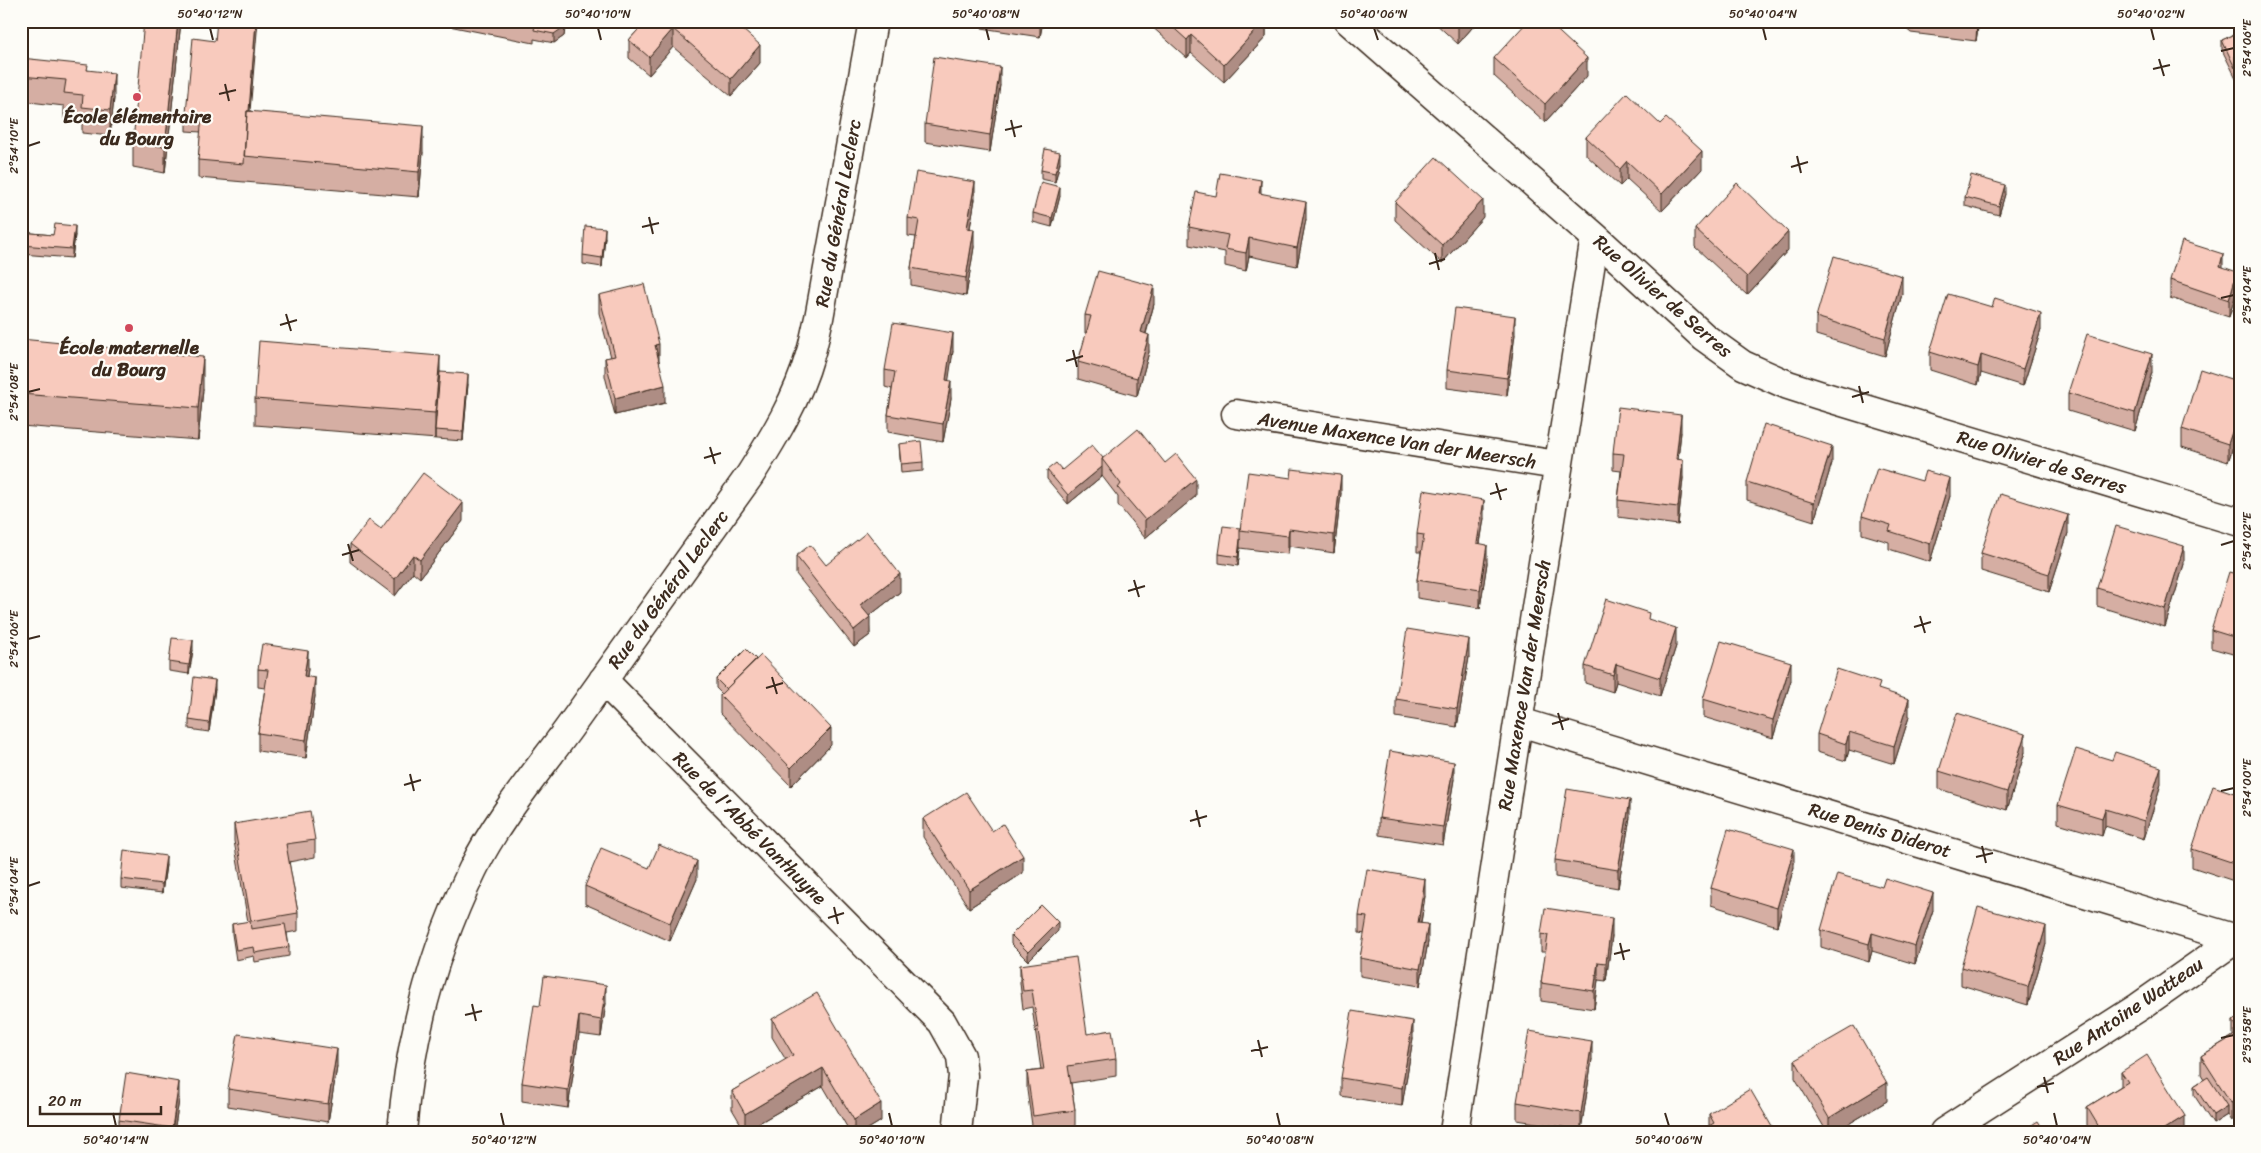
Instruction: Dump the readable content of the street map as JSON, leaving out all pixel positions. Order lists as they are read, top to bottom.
{
  "streets": {
    "street": [
      "Rue du Général Leclerc",
      "Rue Olivier de Serres",
      "Avenue Maxence Van der Meersch",
      "Rue Maxence Van der Meersch",
      "Rue de l'Abbé Vanthuyne",
      "Rue Denis Diderot",
      "Rue Antoine Watteau"
    ]
  },
  "crossings": [
    ["Rue du Général Leclerc", "Rue de l'Abbé Vanthuyne"],
    ["Rue Olivier de Serres", "Rue Maxence Van der Meersch"],
    ["Avenue Maxence Van der Meersch", "Rue Maxence Van der Meersch"],
    ["Rue Maxence Van der Meersch", "Rue Denis Diderot"],
    ["Rue Denis Diderot", "Rue Antoine Watteau"]
  ],
  "places": ["École élémentaire du Bourg", "École maternelle du Bourg"],
  "scale_bar": "20 m",
  "coordinates": [
    "50°40'12\"N",
    "50°40'10\"N",
    "50°40'08\"N",
    "50°40'06\"N",
    "50°40'04\"N",
    "50°40'02\"N",
    "2°54'06\"E",
    "2°54'10\"E",
    "2°54'04\"E",
    "2°54'08\"E",
    "2°54'02\"E",
    "2°54'00\"E",
    "2°53'58\"E",
    "50°40'14\"N"
  ]
}
